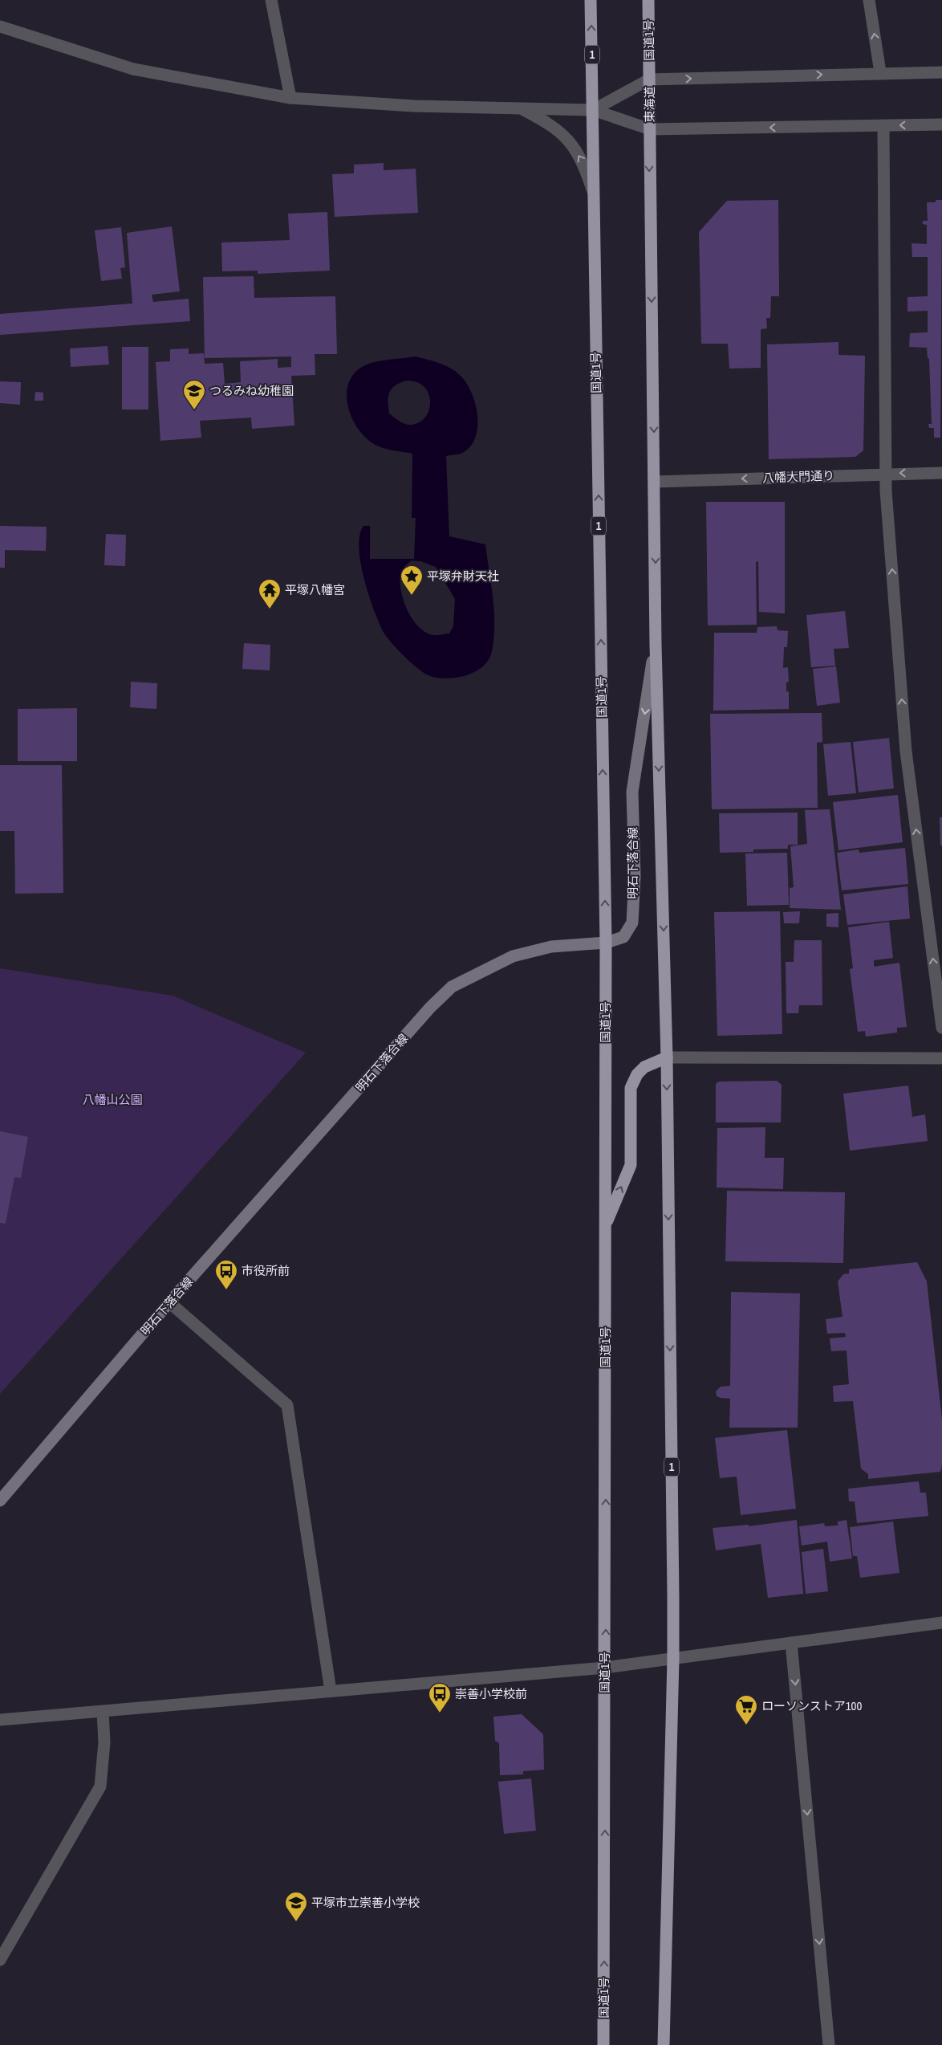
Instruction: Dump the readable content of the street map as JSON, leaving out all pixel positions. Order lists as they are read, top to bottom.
{
  "streets": {
    "highway": ["国道1号", "1", "東海道"],
    "main road": ["明石下落合線"],
    "street": ["八幡大門通り"]
  },
  "crossings": [
    ["国道1号", "東海道"],
    ["国道1号", "明石下落合線"],
    ["1", "東海道"],
    ["1", "八幡大門通り"],
    ["1", "明石下落合線"]
  ],
  "one_way": ["八幡大門通り"],
  "parks": ["八幡山公園"],
  "places": {
    "school or university": ["つるみね幼稚園", "平塚市立崇善小学校"],
    "place": ["平塚弁財天社"],
    "temple": ["平塚八幡宮"],
    "bus stop": ["市役所前", "崇善小学校前"],
    "supermarket": ["ローソンストア100"]
  }
}
